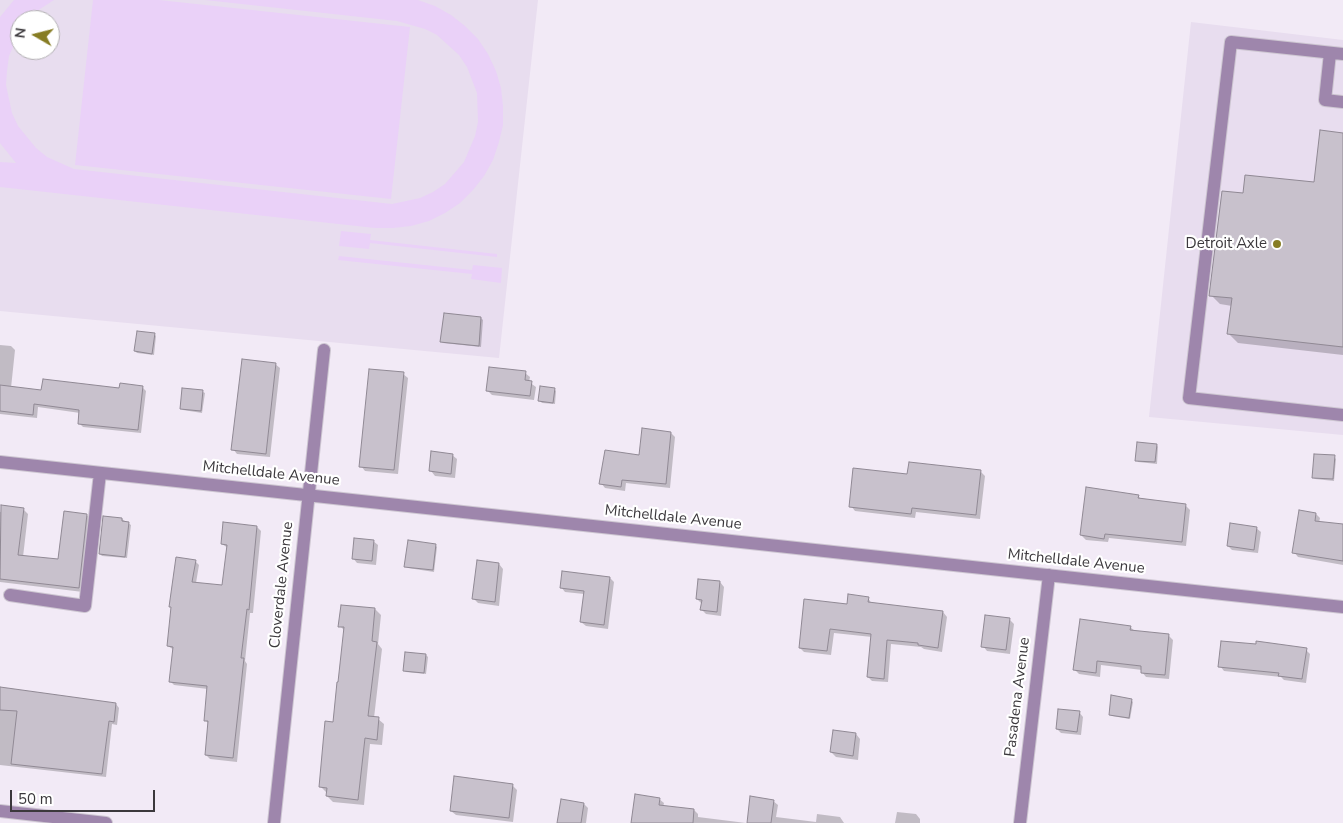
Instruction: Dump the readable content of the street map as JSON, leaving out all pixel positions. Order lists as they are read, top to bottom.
{
  "streets": {
    "street": ["Mitchelldale Avenue", "Cloverdale Avenue", "Pasadena Avenue"]
  },
  "crossings": [
    ["Mitchelldale Avenue", "Cloverdale Avenue"],
    ["Mitchelldale Avenue", "Pasadena Avenue"]
  ],
  "places": ["Detroit Axle"],
  "scale_bar": "50 m",
  "north": "left"
}
